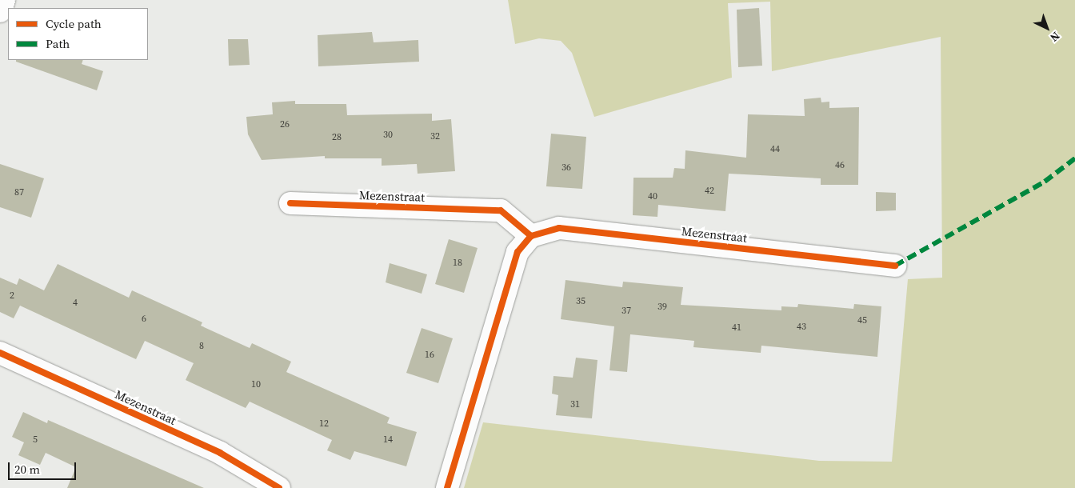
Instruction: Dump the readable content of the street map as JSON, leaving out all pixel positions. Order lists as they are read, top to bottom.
{
  "streets": {
    "street": ["Mezenstraat"]
  },
  "house_numbers": [
    "26",
    "30",
    "32",
    "28",
    "44",
    "46",
    "36",
    "42",
    "87",
    "40",
    "18",
    "2",
    "35",
    "4",
    "39",
    "37",
    "6",
    "45",
    "43",
    "41",
    "8",
    "16",
    "10",
    "31",
    "12",
    "5",
    "14"
  ],
  "legend": ["Cycle path", "Path"],
  "scale_bar": "20 m",
  "north": "bottom right"
}
